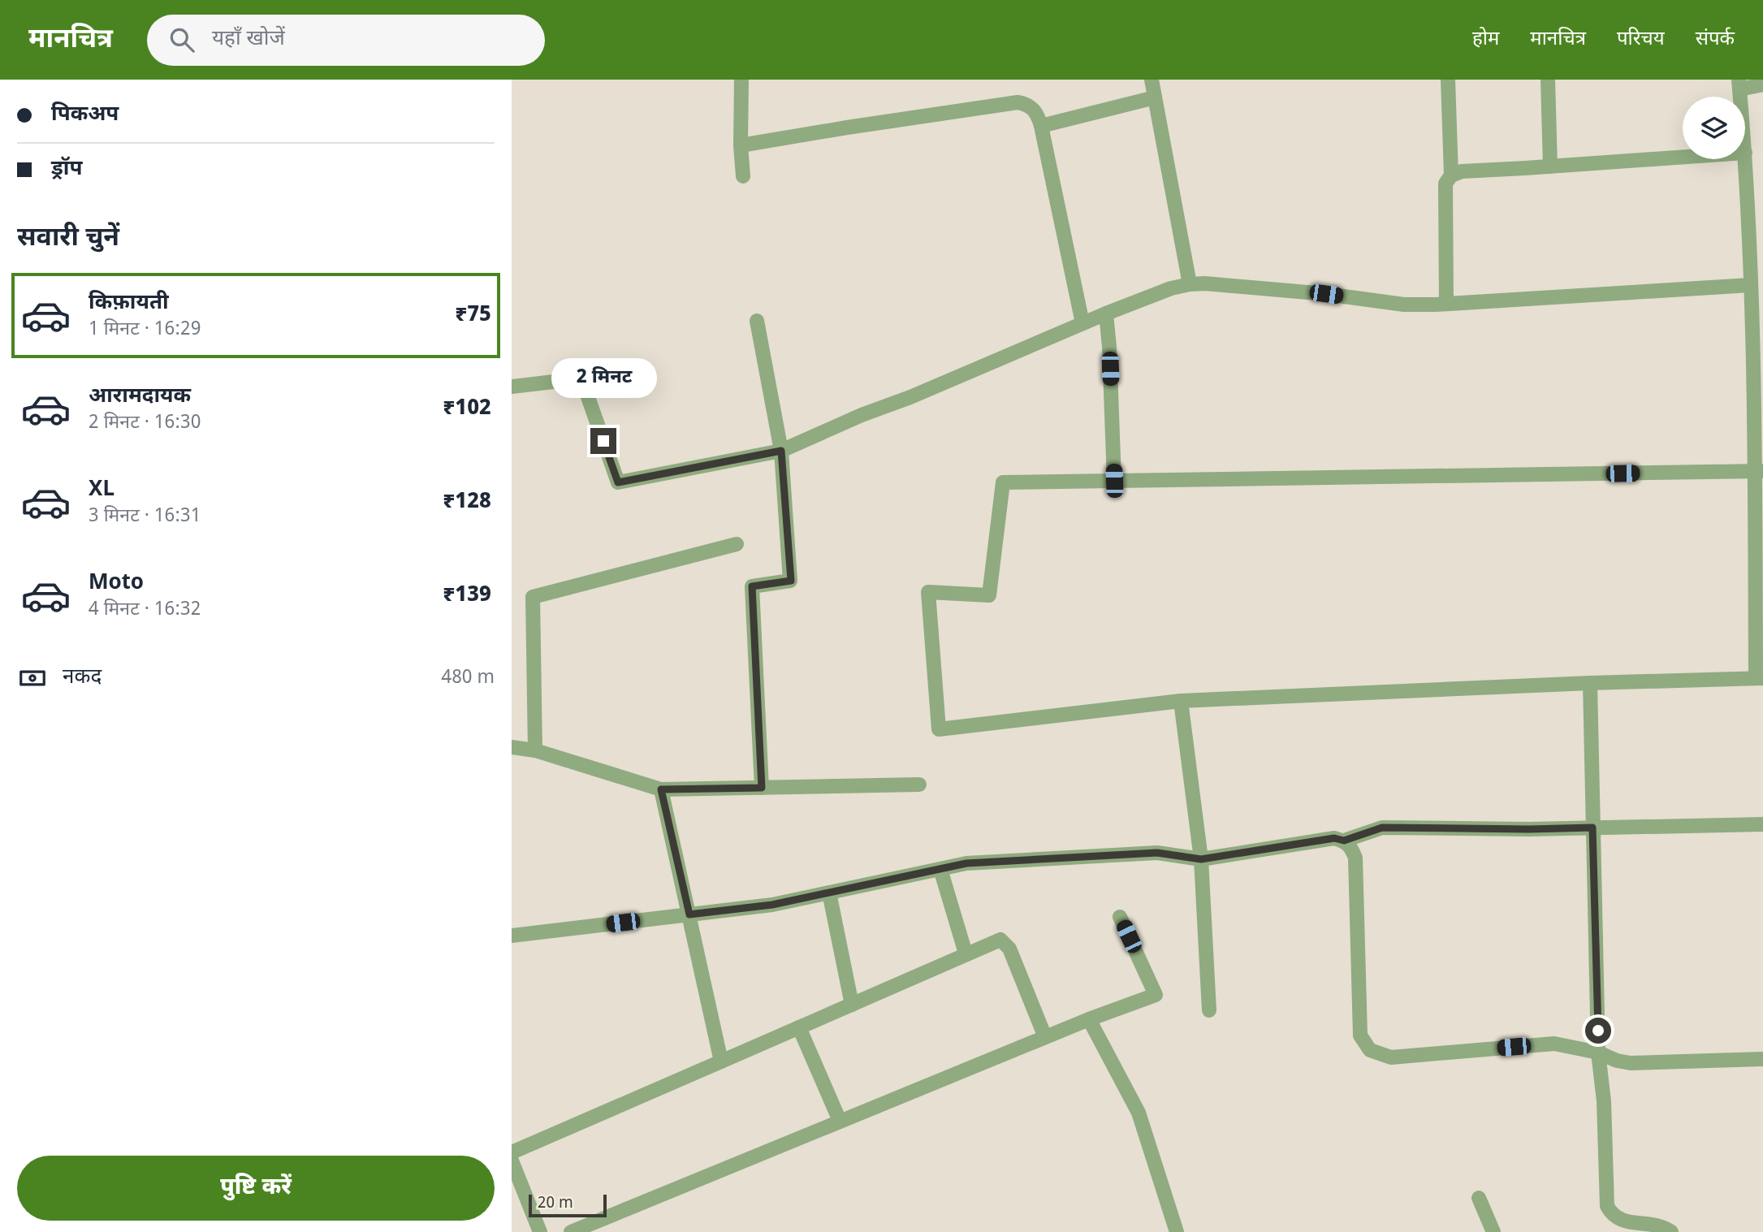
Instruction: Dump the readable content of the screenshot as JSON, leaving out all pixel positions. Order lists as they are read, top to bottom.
{
  "scale_bar": "20 m",
  "page": {
    "header": "मानचित्र",
    "search": "यहाँ खोजें",
    "nav": [
      "होम",
      "मानचित्र",
      "परिचय",
      "संपर्क"
    ],
    "banner": ["पिकअप", "ड्रॉप"],
    "heading": "सवारी चुनें",
    "list": [
      {
        "name": "किफ़ायती",
        "note": "1 मिनट · 16:29",
        "value": "₹75"
      },
      {
        "name": "आरामदायक",
        "note": "2 मिनट · 16:30",
        "value": "₹102"
      },
      {
        "name": "XL",
        "note": "3 मिनट · 16:31",
        "value": "₹128"
      },
      {
        "name": "Moto",
        "note": "4 मिनट · 16:32",
        "value": "₹139"
      }
    ],
    "bubble": "2 मिनट",
    "pay": ["नकद", "480 m"],
    "buttons": "पुष्टि करें",
    "scale": "20 m"
  }
}
